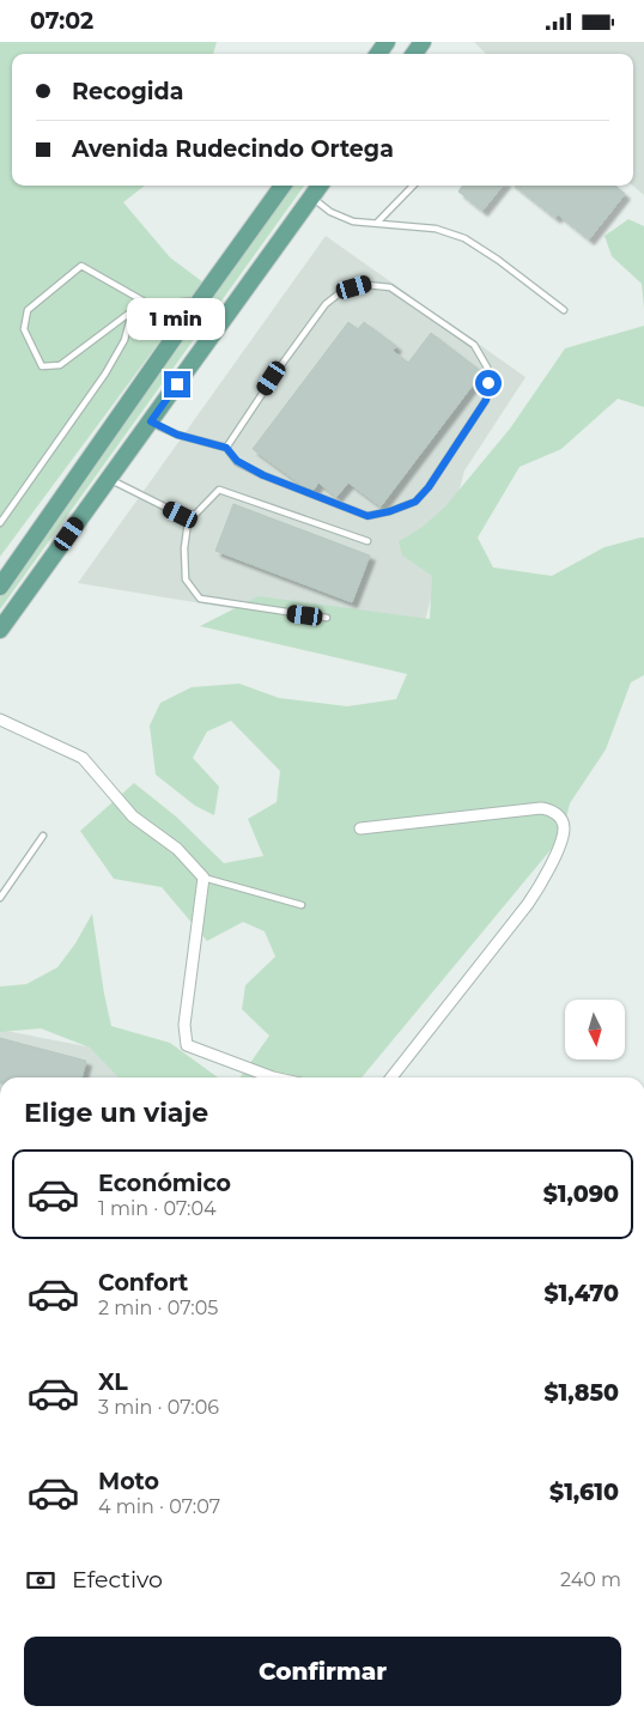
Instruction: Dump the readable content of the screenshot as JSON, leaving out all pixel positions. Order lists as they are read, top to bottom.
{
  "north": "bottom",
  "page": {
    "status": "07:02",
    "banner": ["Recogida", "Avenida Rudecindo Ortega"],
    "bubble": "1 min",
    "heading": "Elige un viaje",
    "list": [
      {
        "name": "Económico",
        "note": "1 min · 07:04",
        "value": "$1,090"
      },
      {
        "name": "Confort",
        "note": "2 min · 07:05",
        "value": "$1,470"
      },
      {
        "name": "XL",
        "note": "3 min · 07:06",
        "value": "$1,850"
      },
      {
        "name": "Moto",
        "note": "4 min · 07:07",
        "value": "$1,610"
      }
    ],
    "pay": ["Efectivo", "240 m"],
    "buttons": "Confirmar"
  }
}
